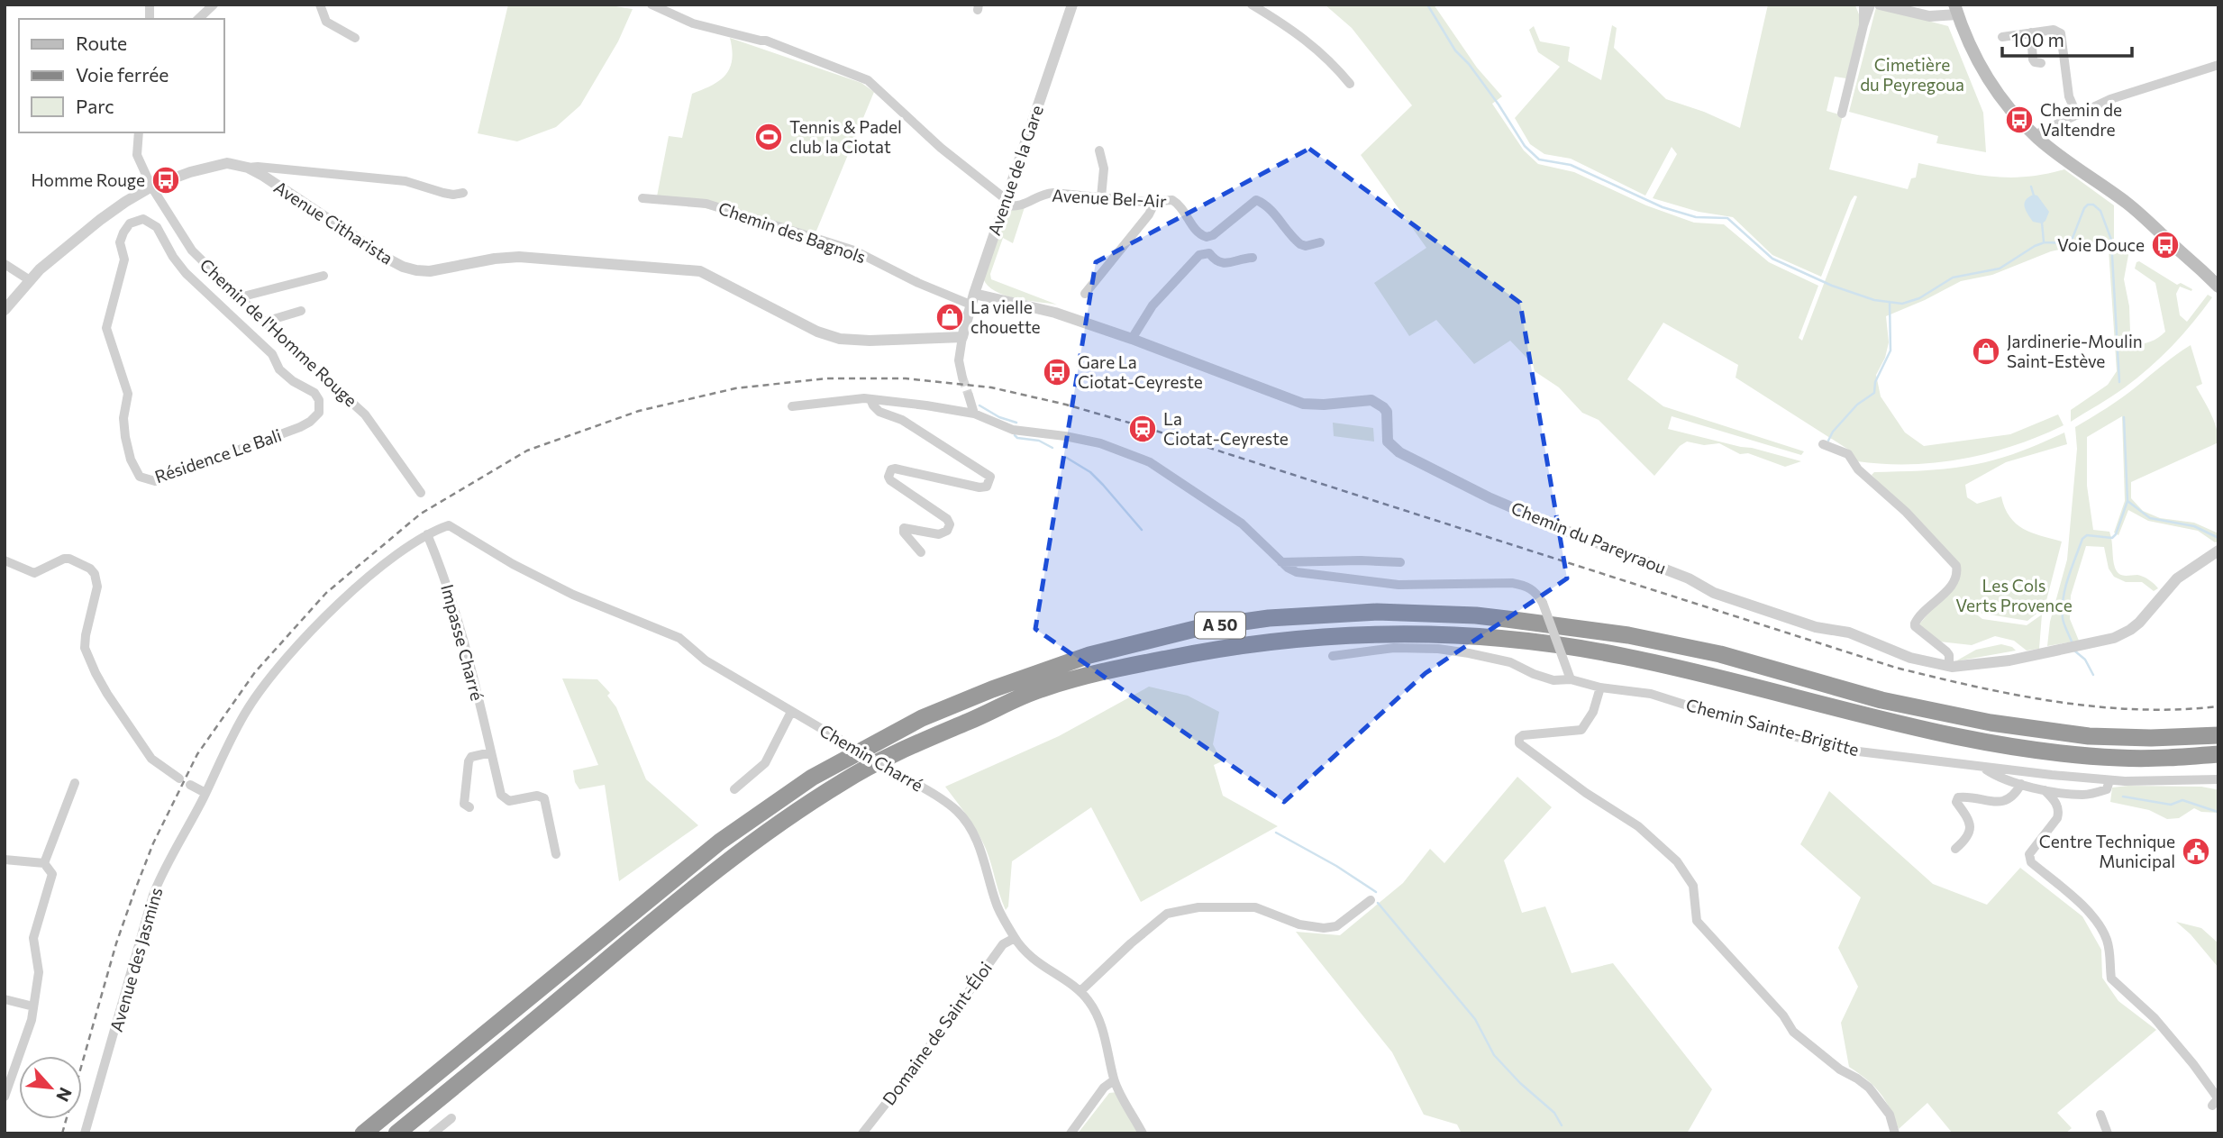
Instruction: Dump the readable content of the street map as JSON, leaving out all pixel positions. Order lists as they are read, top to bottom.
{
  "streets": {
    "highway": ["A 50"],
    "street": [
      "Avenue de la Gare",
      "Avenue Bel-Air",
      "Avenue Citharista",
      "Chemin des Bagnols",
      "Chemin de l'Homme Rouge",
      "Résidence Le Bali",
      "Chemin du Pareyraou",
      "Impasse Charré",
      "Chemin Sainte-Brigitte",
      "Chemin Charré",
      "Avenue des Jasmins",
      "Domaine de Saint-Éloi"
    ]
  },
  "crossings": [
    ["Avenue de la Gare", "Avenue Bel-Air"],
    ["Avenue de la Gare", "Avenue Citharista"],
    ["Avenue de la Gare", "Chemin des Bagnols"],
    ["Avenue de la Gare", "Chemin du Pareyraou"],
    ["Avenue Citharista", "Chemin de l'Homme Rouge"],
    ["Chemin des Bagnols", "Chemin du Pareyraou"],
    ["Impasse Charré", "Avenue des Jasmins"],
    ["Chemin Charré", "Avenue des Jasmins"],
    ["Chemin Charré", "Domaine de Saint-Éloi"]
  ],
  "parks": ["Cimetière du Peyregoua", "Les Cols Verts Provence"],
  "places": {
    "bus stop": [
      "Chemin de Valtendre",
      "Homme Rouge",
      "Voie Douce",
      "Gare La Ciotat-Ceyreste"
    ],
    "sports": ["Tennis & Padel club la Ciotat"],
    "shop": ["La vielle chouette", "Jardinerie-Moulin Saint-Estève"],
    "station": ["La Ciotat-Ceyreste"],
    "public building": ["Centre Technique Municipal"]
  },
  "legend": ["Route", "Voie ferrée", "Parc"],
  "scale_bar": "100 m",
  "north": "bottom right"
}
